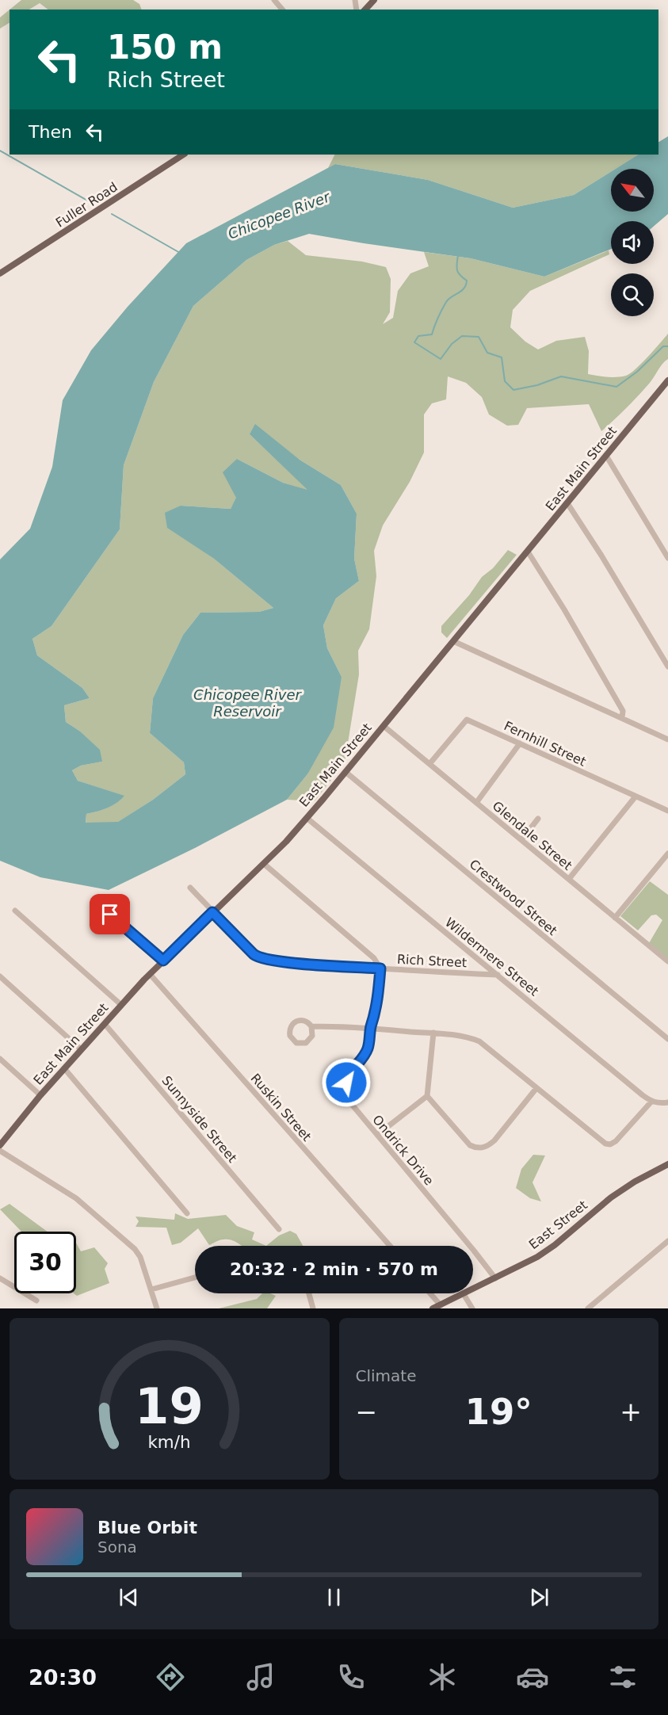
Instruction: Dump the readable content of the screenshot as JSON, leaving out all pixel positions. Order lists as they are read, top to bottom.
{
  "streets": {
    "main road": ["Fuller Road", "East Main Street", "East Street"],
    "street": [
      "Fernhill Street",
      "Glendale Street",
      "Crestwood Street",
      "Wildermere Street",
      "Rich Street",
      "Ruskin Street",
      "Sunnyside Street",
      "Ondrick Drive"
    ]
  },
  "crossings": [
    ["East Main Street", "Glendale Street"],
    ["East Main Street", "Crestwood Street"],
    ["East Main Street", "Wildermere Street"],
    ["East Main Street", "Rich Street"],
    ["East Main Street", "Ruskin Street"],
    ["East Main Street", "Sunnyside Street"],
    ["Fernhill Street", "Glendale Street"],
    ["Wildermere Street", "Rich Street"],
    ["Rich Street", "Ondrick Drive"],
    ["Ondrick Drive", "East Street"]
  ],
  "water": ["Chicopee River", "Chicopee River Reservoir"],
  "north": "top left",
  "page": {
    "turn": ["150 m", "Rich Street"],
    "then": "Then",
    "limit": "30",
    "trip": "20:32 · 2 min · 570 m",
    "tile": "Climate",
    "heat": ["−", "19°", "+"],
    "song": ["Blue Orbit", "Sona"],
    "tabs": "20:30",
    "gauge": ["19", "km/h"]
  }
}
